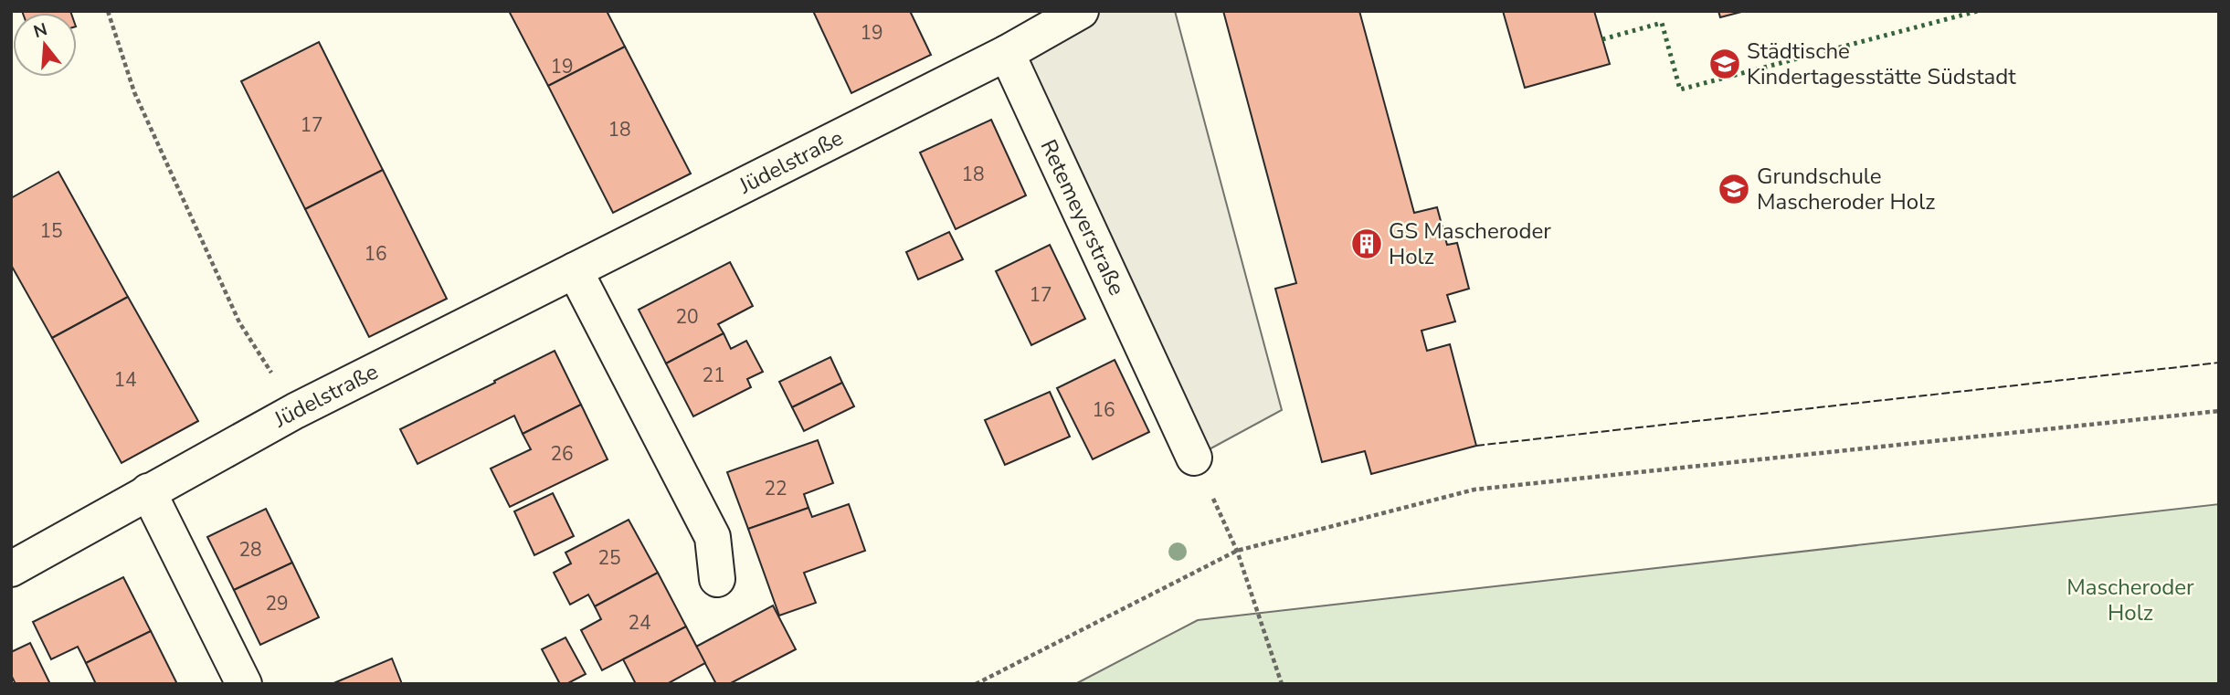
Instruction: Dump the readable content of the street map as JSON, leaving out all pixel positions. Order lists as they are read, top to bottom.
{
  "streets": {
    "street": ["Jüdelstraße", "Retemeyerstraße"]
  },
  "crossings": [
    ["Jüdelstraße", "Retemeyerstraße"]
  ],
  "parks": ["Mascheroder Holz"],
  "places": {
    "school or university": ["Städtische Kindertagesstätte Südstadt", "Grundschule Mascheroder Holz"],
    "building": ["GS Mascheroder Holz"]
  },
  "house_numbers": [
    "19",
    "19",
    "17",
    "18",
    "18",
    "15",
    "16",
    "17",
    "20",
    "21",
    "14",
    "16",
    "26",
    "22",
    "28",
    "25",
    "29",
    "24"
  ],
  "north": "top"
}
